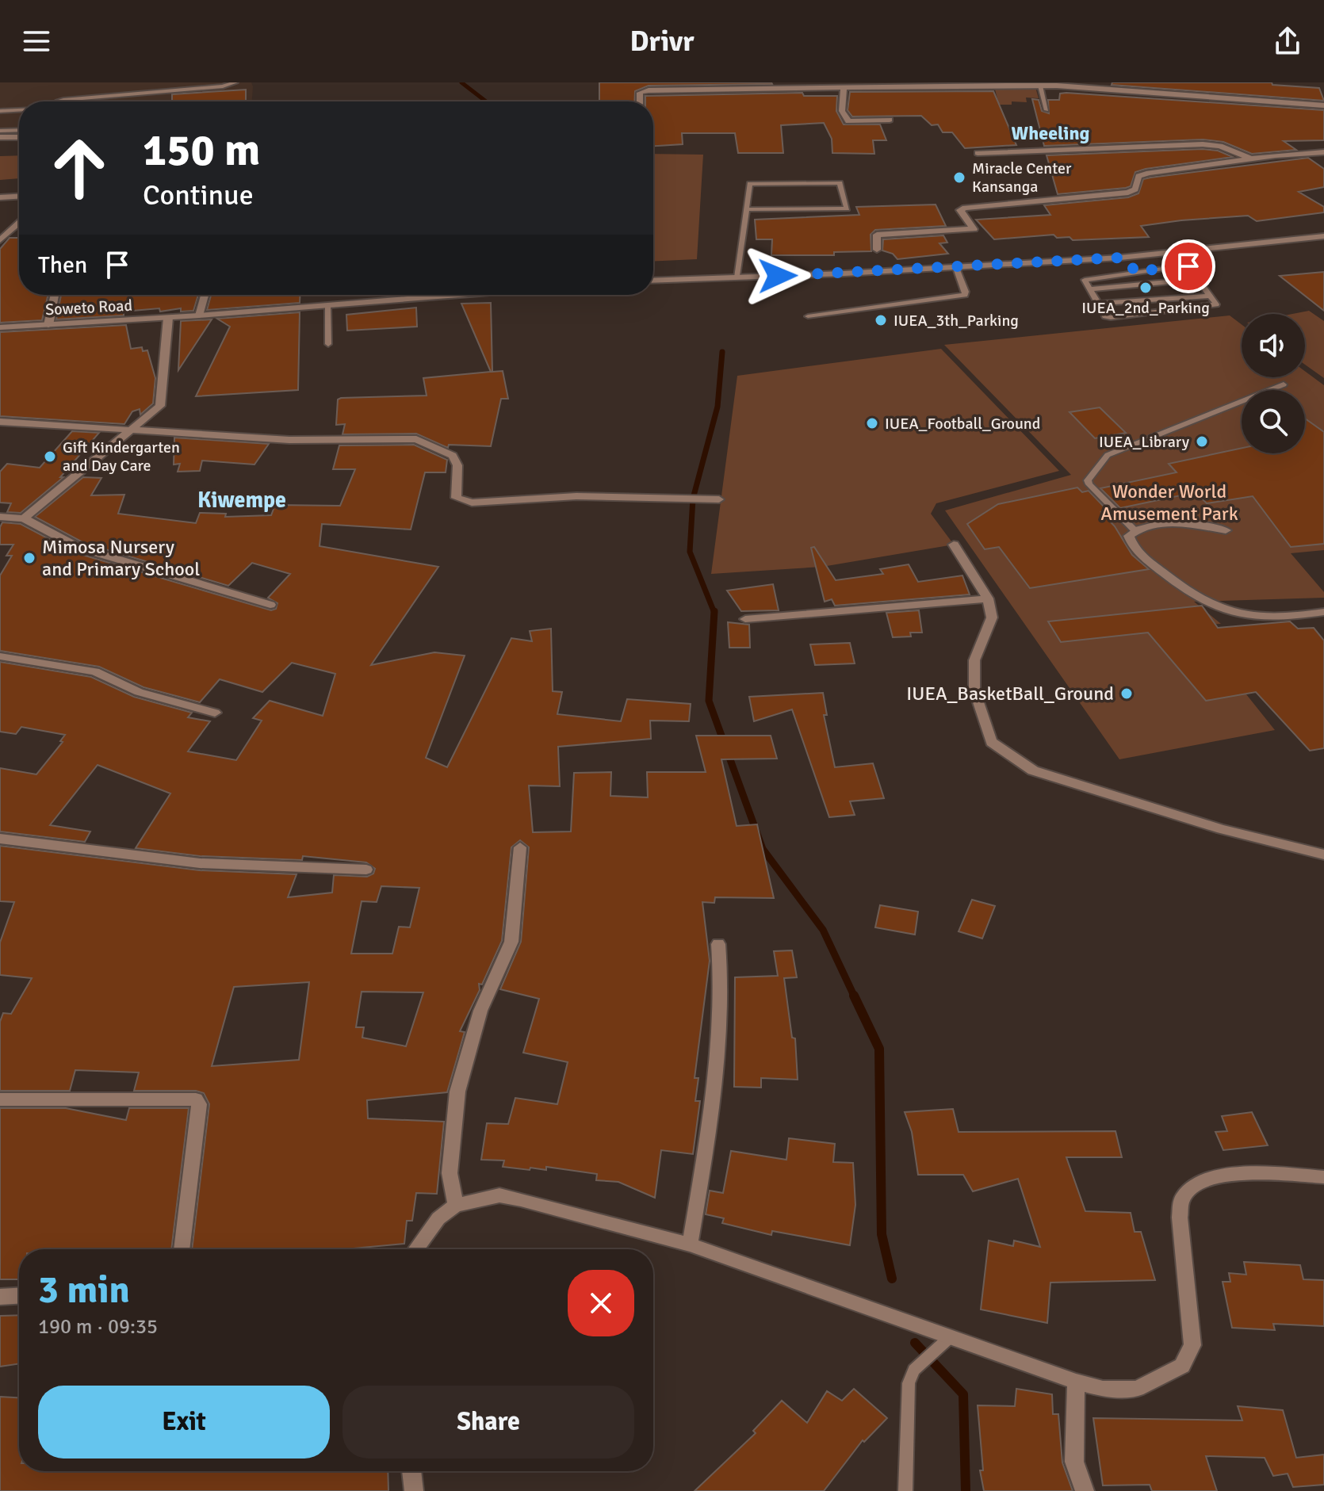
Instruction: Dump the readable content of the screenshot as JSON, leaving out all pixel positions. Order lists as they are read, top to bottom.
{
  "streets": {
    "street": ["Soweto Road"]
  },
  "districts": ["Wheeling", "Kiwempe"],
  "parks": ["Wonder World Amusement Park"],
  "places": [
    "Miracle Center Kansanga",
    "IUEA_2nd_Parking",
    "IUEA_3th_Parking",
    "IUEA_Football_Ground",
    "IUEA_Library",
    "Gift Kindergarten and Day Care",
    "Mimosa Nursery and Primary School",
    "IUEA_BasketBall_Ground"
  ],
  "page": {
    "header": "Drivr",
    "turn": ["150 m", "Continue"],
    "then": "Then",
    "heading": ["3 min", "190 m · 09:35"],
    "buttons": ["Exit", "Share"]
  }
}
